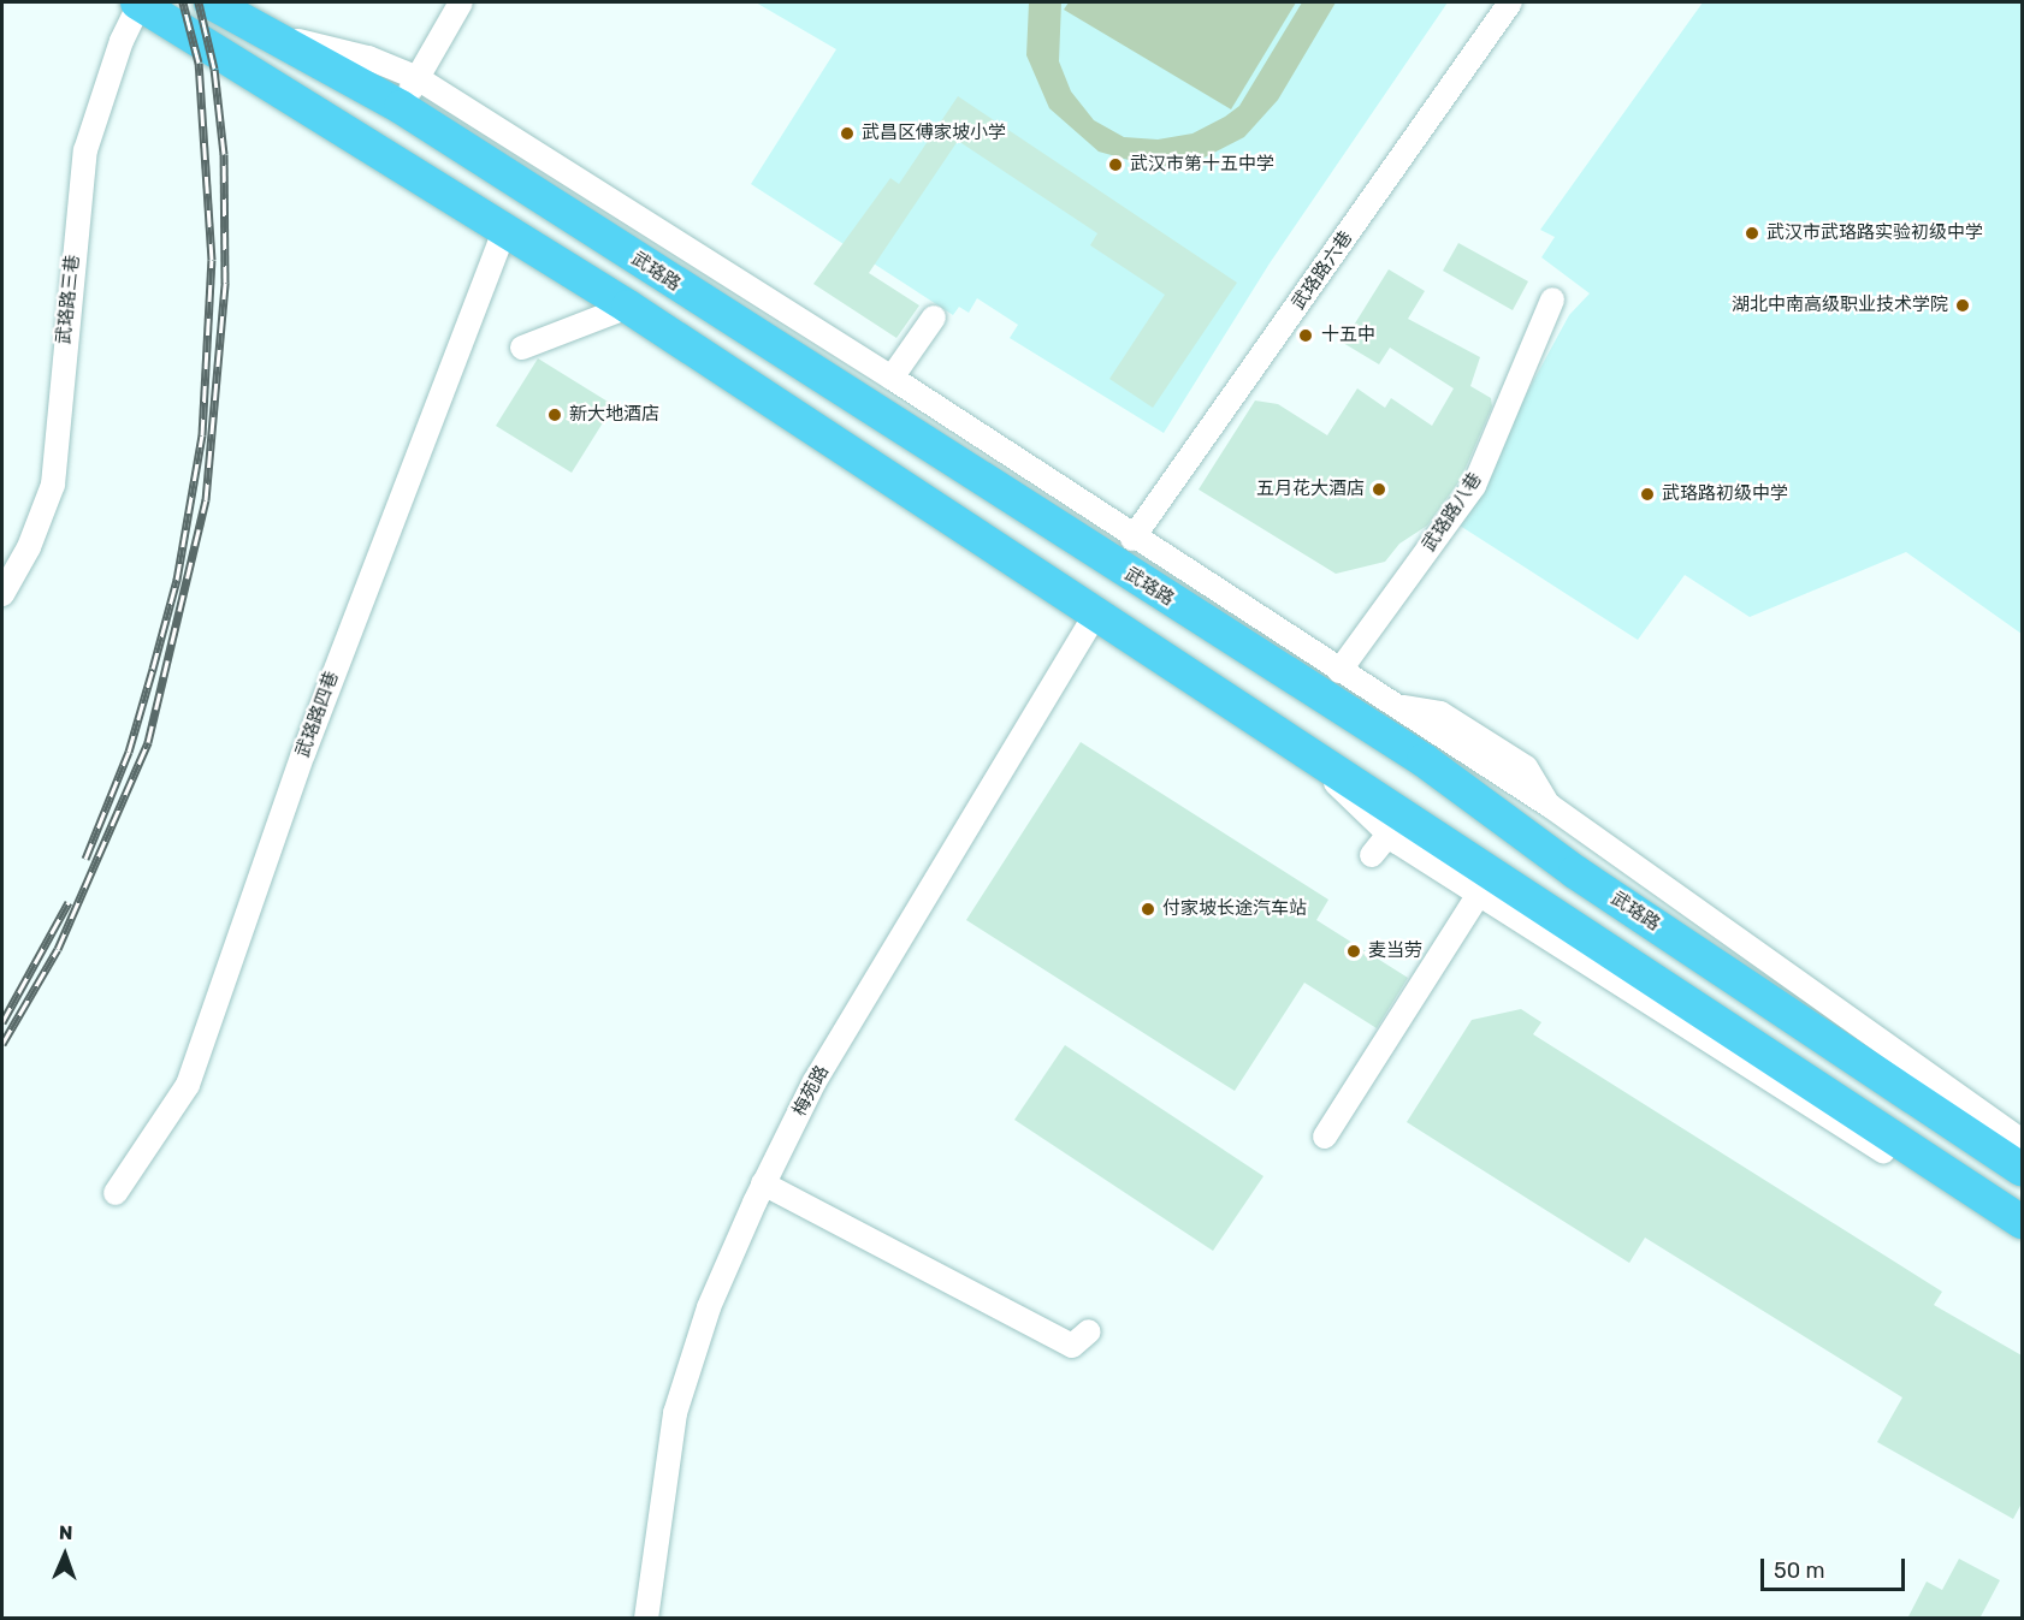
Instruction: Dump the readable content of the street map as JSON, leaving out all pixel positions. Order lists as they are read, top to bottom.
{
  "streets": {
    "highway": ["武珞路"],
    "street": [
      "武珞路六巷",
      "武珞路三巷",
      "武珞路八巷",
      "武珞路四巷",
      "梅苑路"
    ]
  },
  "crossings": [
    ["武珞路六巷", "武珞路"],
    ["武珞路", "武珞路八巷"]
  ],
  "places": [
    "武昌区傅家坡小学",
    "武汉市第十五中学",
    "武汉市武珞路实验初级中学",
    "湖北中南高级职业技术学院",
    "十五中",
    "新大地酒店",
    "五月花大酒店",
    "武珞路初级中学",
    "付家坡长途汽车站",
    "麦当劳"
  ],
  "scale_bar": "50 m",
  "north": "top"
}
